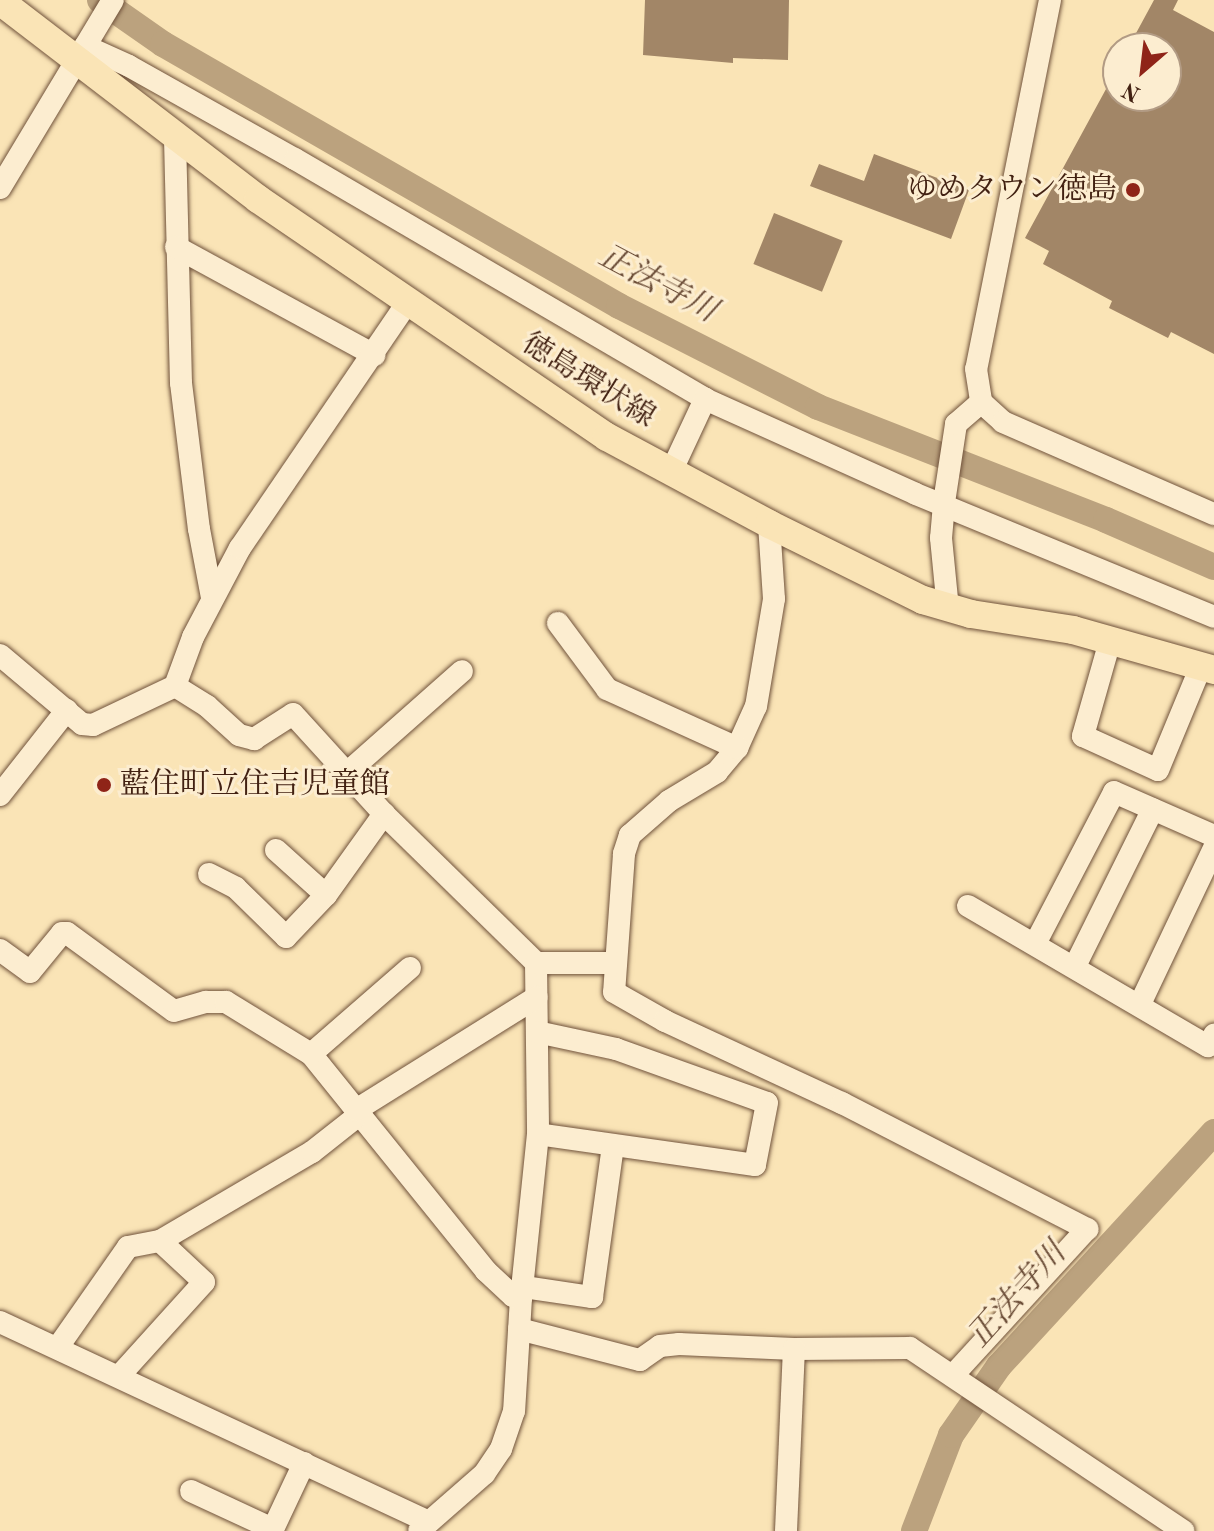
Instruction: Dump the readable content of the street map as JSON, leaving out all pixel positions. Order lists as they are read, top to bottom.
{
  "streets": {
    "main road": ["徳島環状線"]
  },
  "water": ["正法寺川"],
  "places": ["ゆめタウン徳島", "藍住町立住吉児童館"],
  "north": "bottom left"
}
